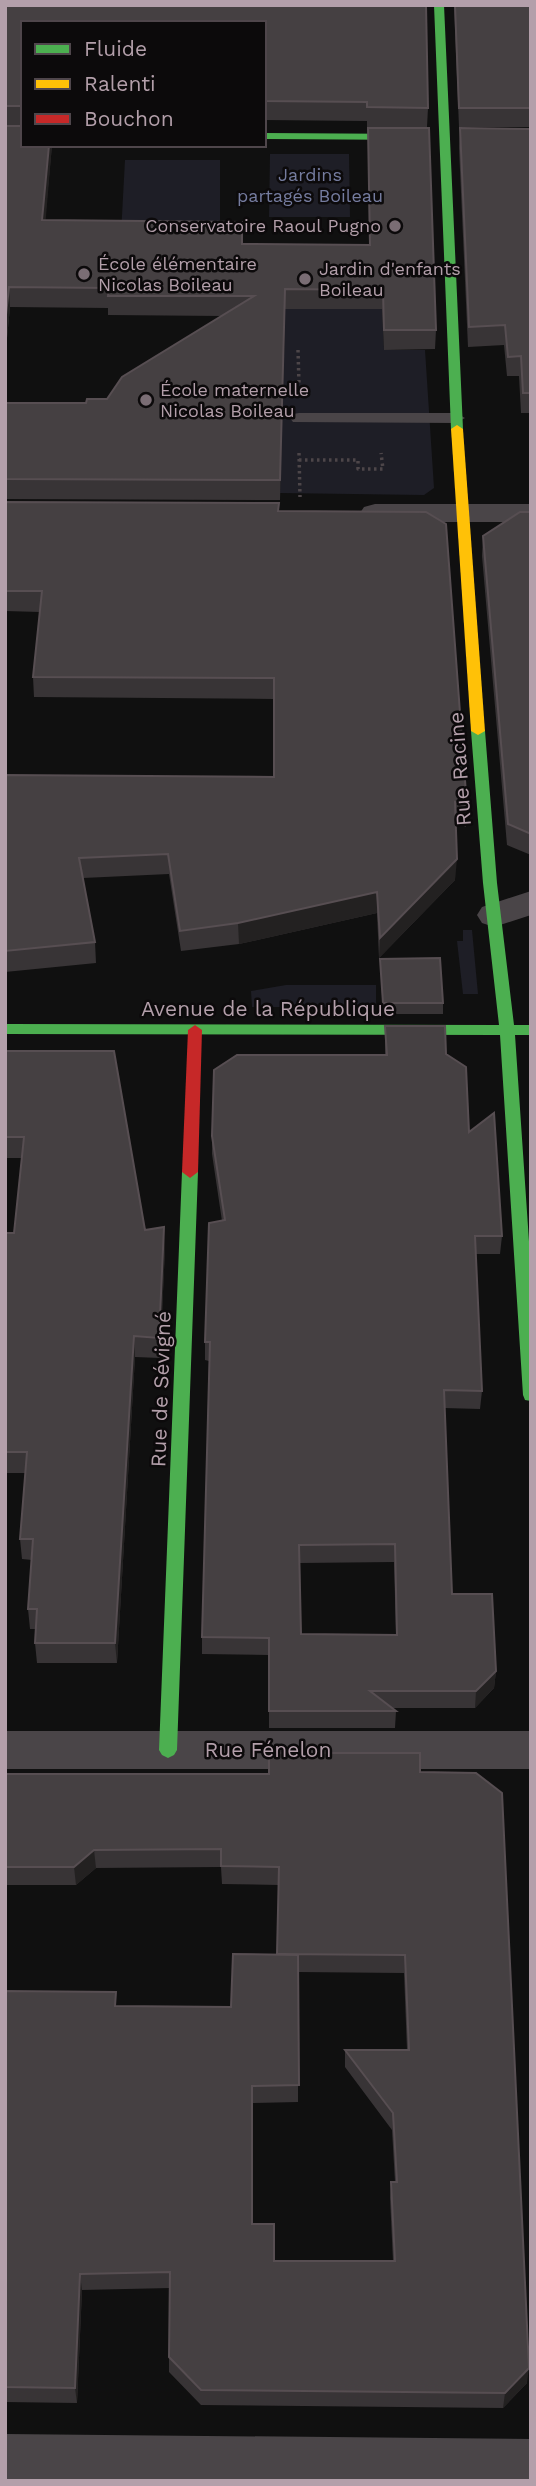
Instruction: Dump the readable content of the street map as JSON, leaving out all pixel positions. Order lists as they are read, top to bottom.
{
  "streets": {
    "street": [
      "Rue Racine",
      "Avenue de la République",
      "Rue de Sévigné",
      "Rue Fénelon"
    ]
  },
  "crossings": [
    ["Rue Racine", "Avenue de la République"],
    ["Avenue de la République", "Rue de Sévigné"],
    ["Rue de Sévigné", "Rue Fénelon"]
  ],
  "parks": ["Jardins partagés Boileau"],
  "places": [
    "Conservatoire Raoul Pugno",
    "École élémentaire Nicolas Boileau",
    "Jardin d'enfants Boileau",
    "École maternelle Nicolas Boileau"
  ],
  "legend": ["Fluide", "Ralenti", "Bouchon"]
}
